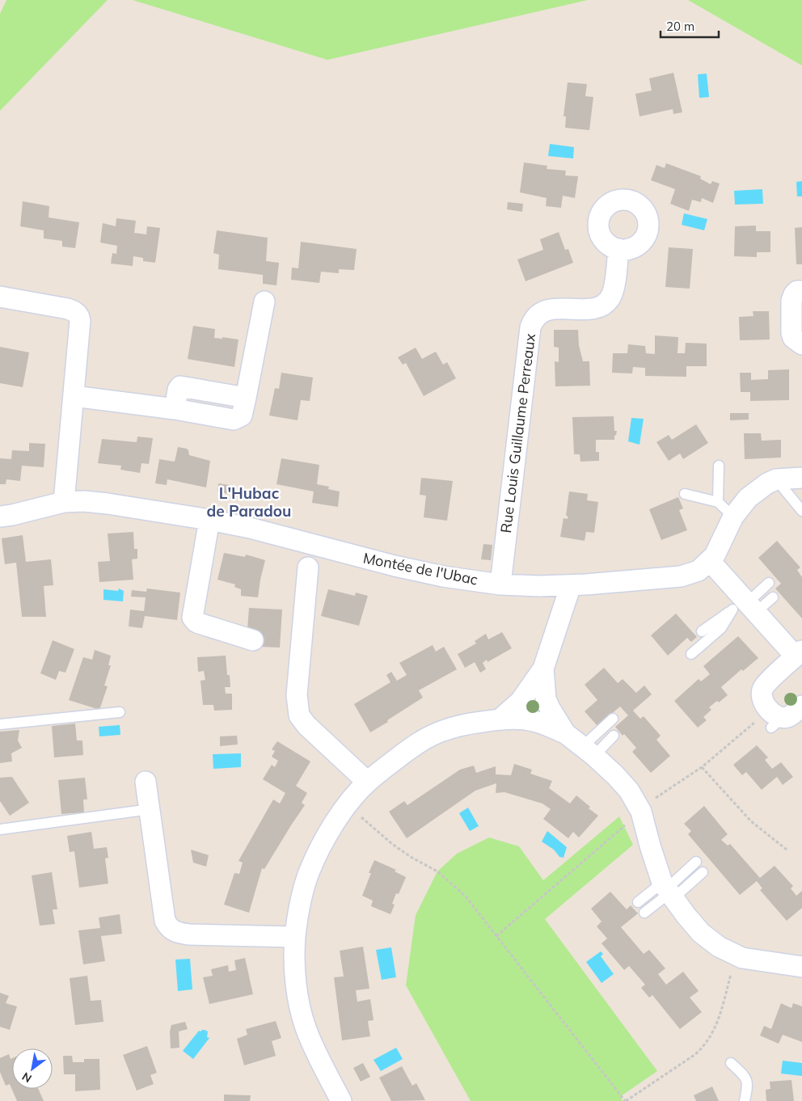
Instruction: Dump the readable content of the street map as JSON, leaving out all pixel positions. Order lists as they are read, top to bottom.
{
  "streets": {
    "street": ["Rue Louis Guillaume Perreaux", "Montée de l'Ubac"]
  },
  "crossings": [
    ["Rue Louis Guillaume Perreaux", "Montée de l'Ubac"]
  ],
  "districts": ["L'Hubac de Paradou"],
  "scale_bar": "20 m",
  "north": "bottom left"
}
